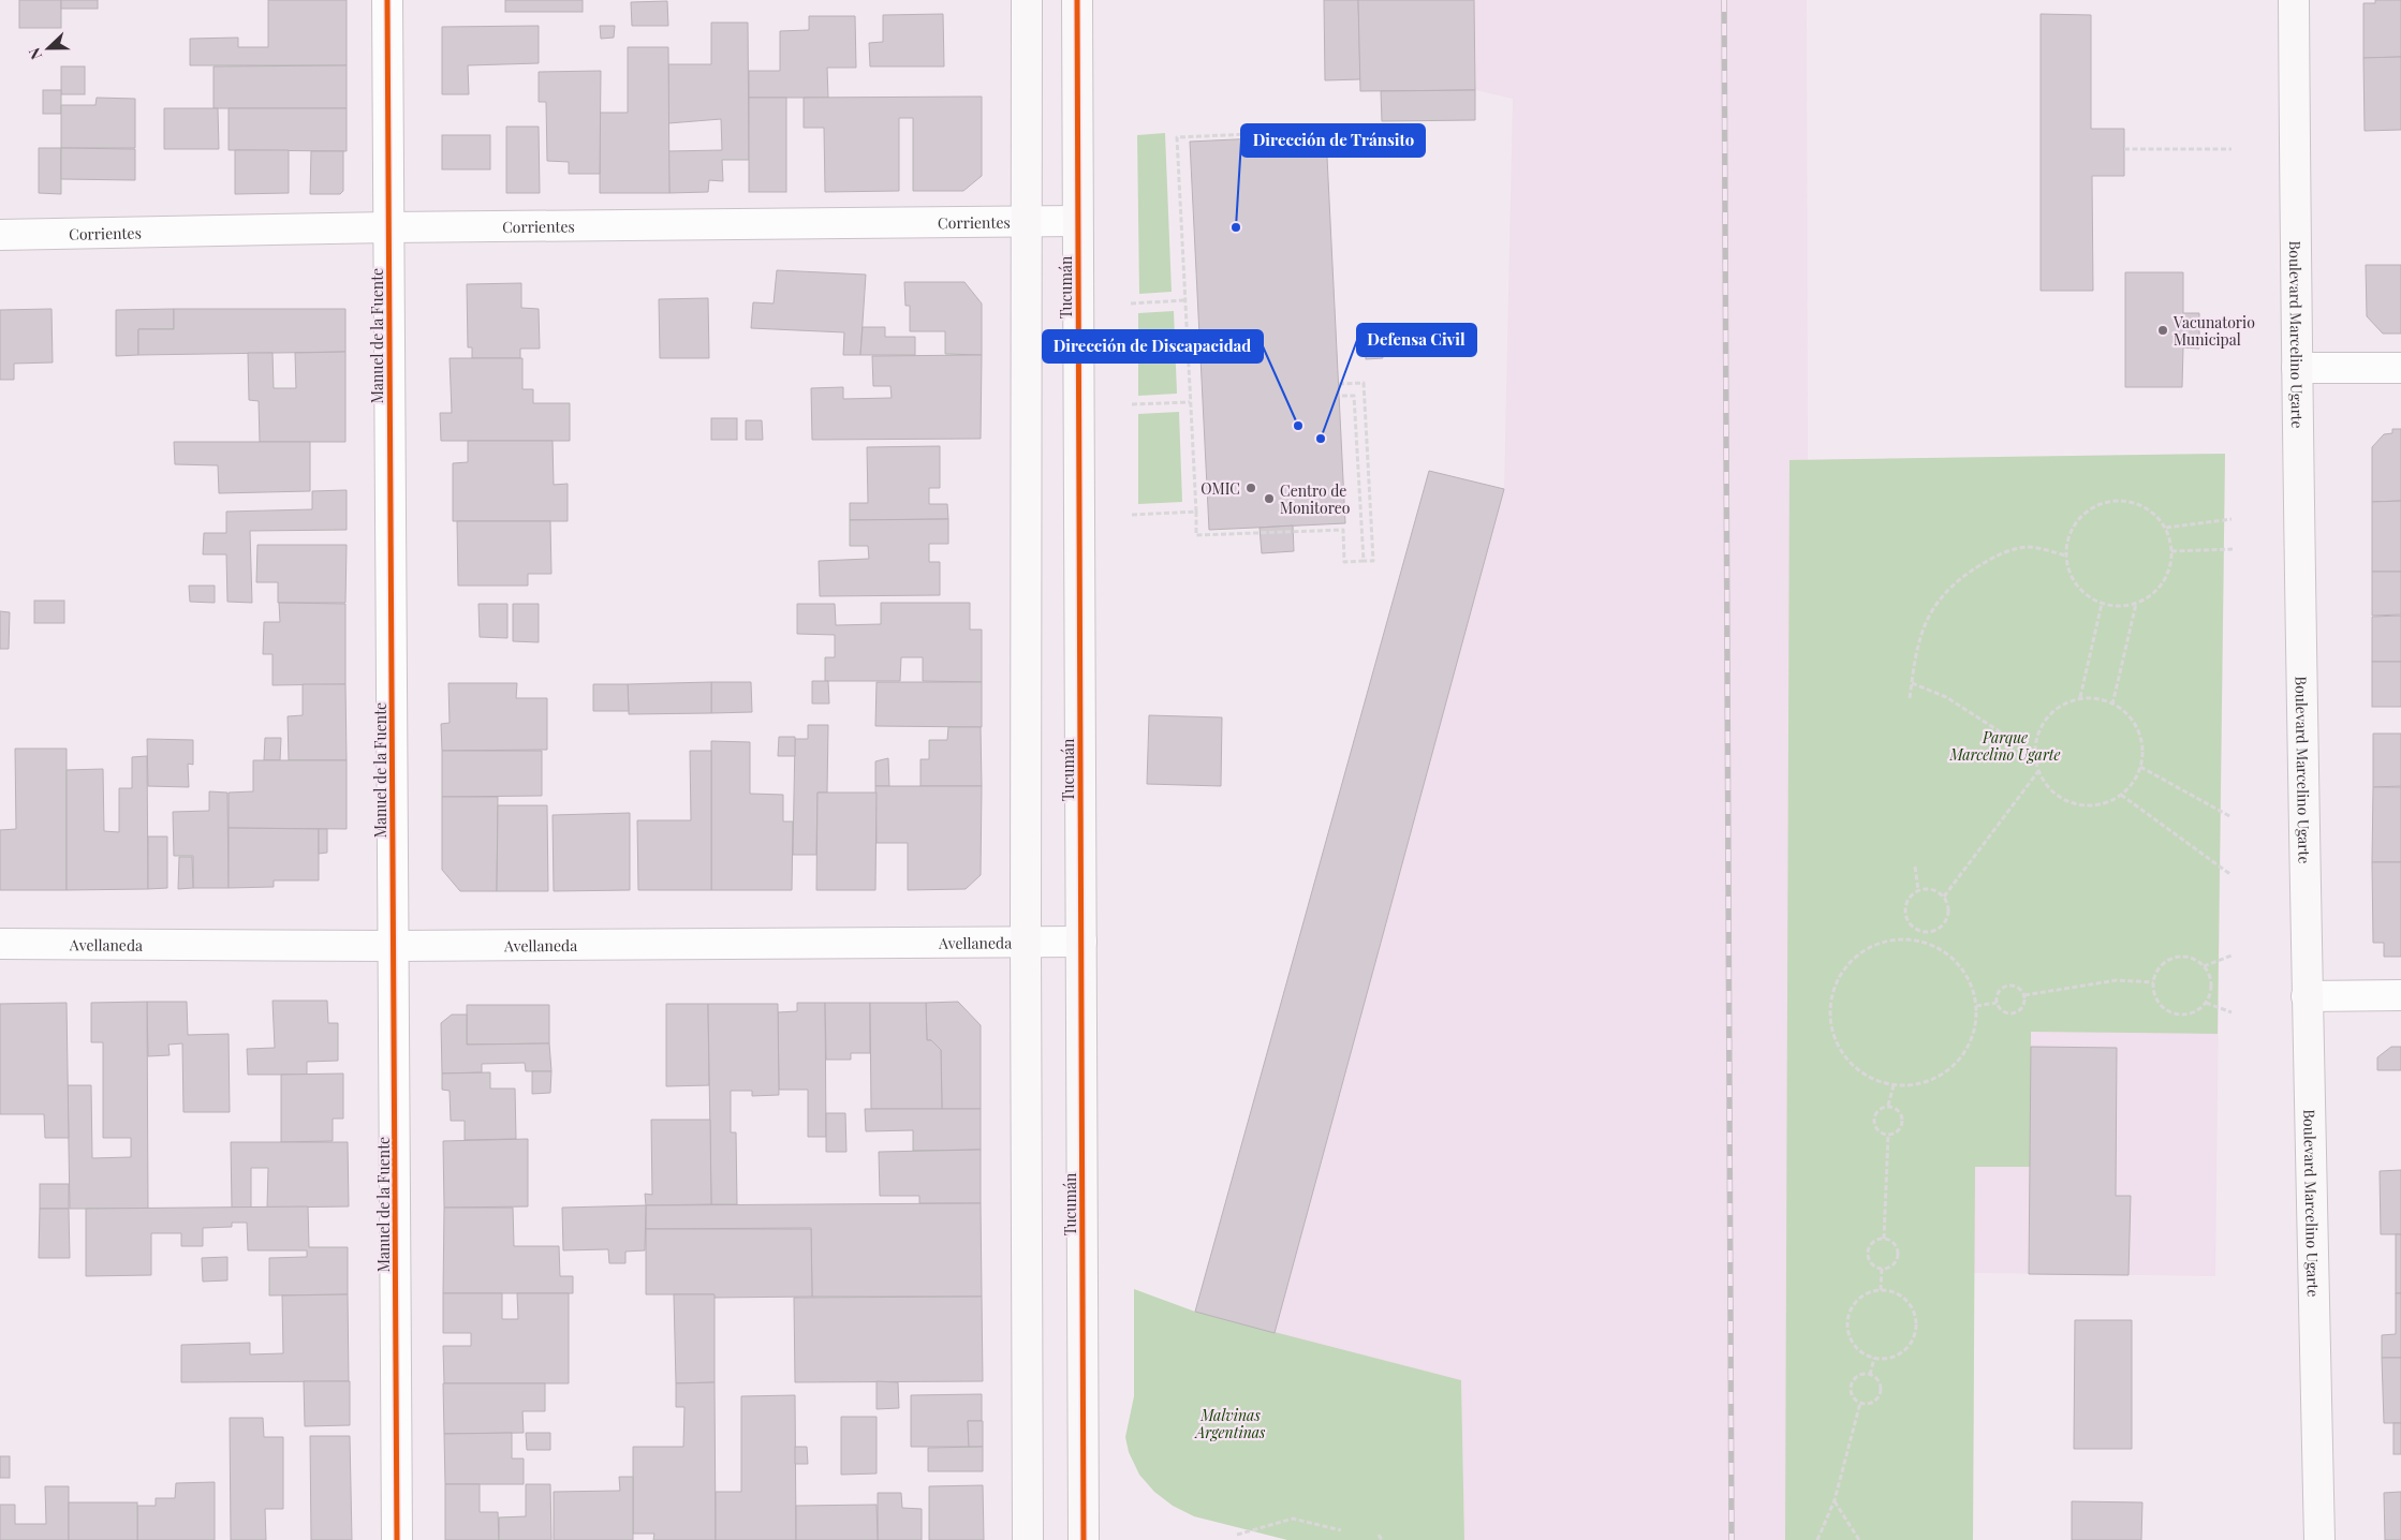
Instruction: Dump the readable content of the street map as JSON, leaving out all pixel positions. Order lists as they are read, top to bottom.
{
  "streets": {
    "street": [
      "Corrientes",
      "Tucumán",
      "Manuel de la Fuente",
      "Boulevard Marcelino Ugarte",
      "Avellaneda"
    ]
  },
  "crossings": [
    ["Corrientes", "Tucumán"],
    ["Corrientes", "Manuel de la Fuente"],
    ["Tucumán", "Avellaneda"],
    ["Manuel de la Fuente", "Avellaneda"]
  ],
  "parks": ["Parque Marcelino Ugarte", "Malvinas Argentinas"],
  "places": [
    "Dirección de Tránsito",
    "Vacunatorio Municipal",
    "Dirección de Discapacidad",
    "Defensa Civil",
    "OMIC",
    "Centro de Monitoreo"
  ],
  "north": "left"
}
